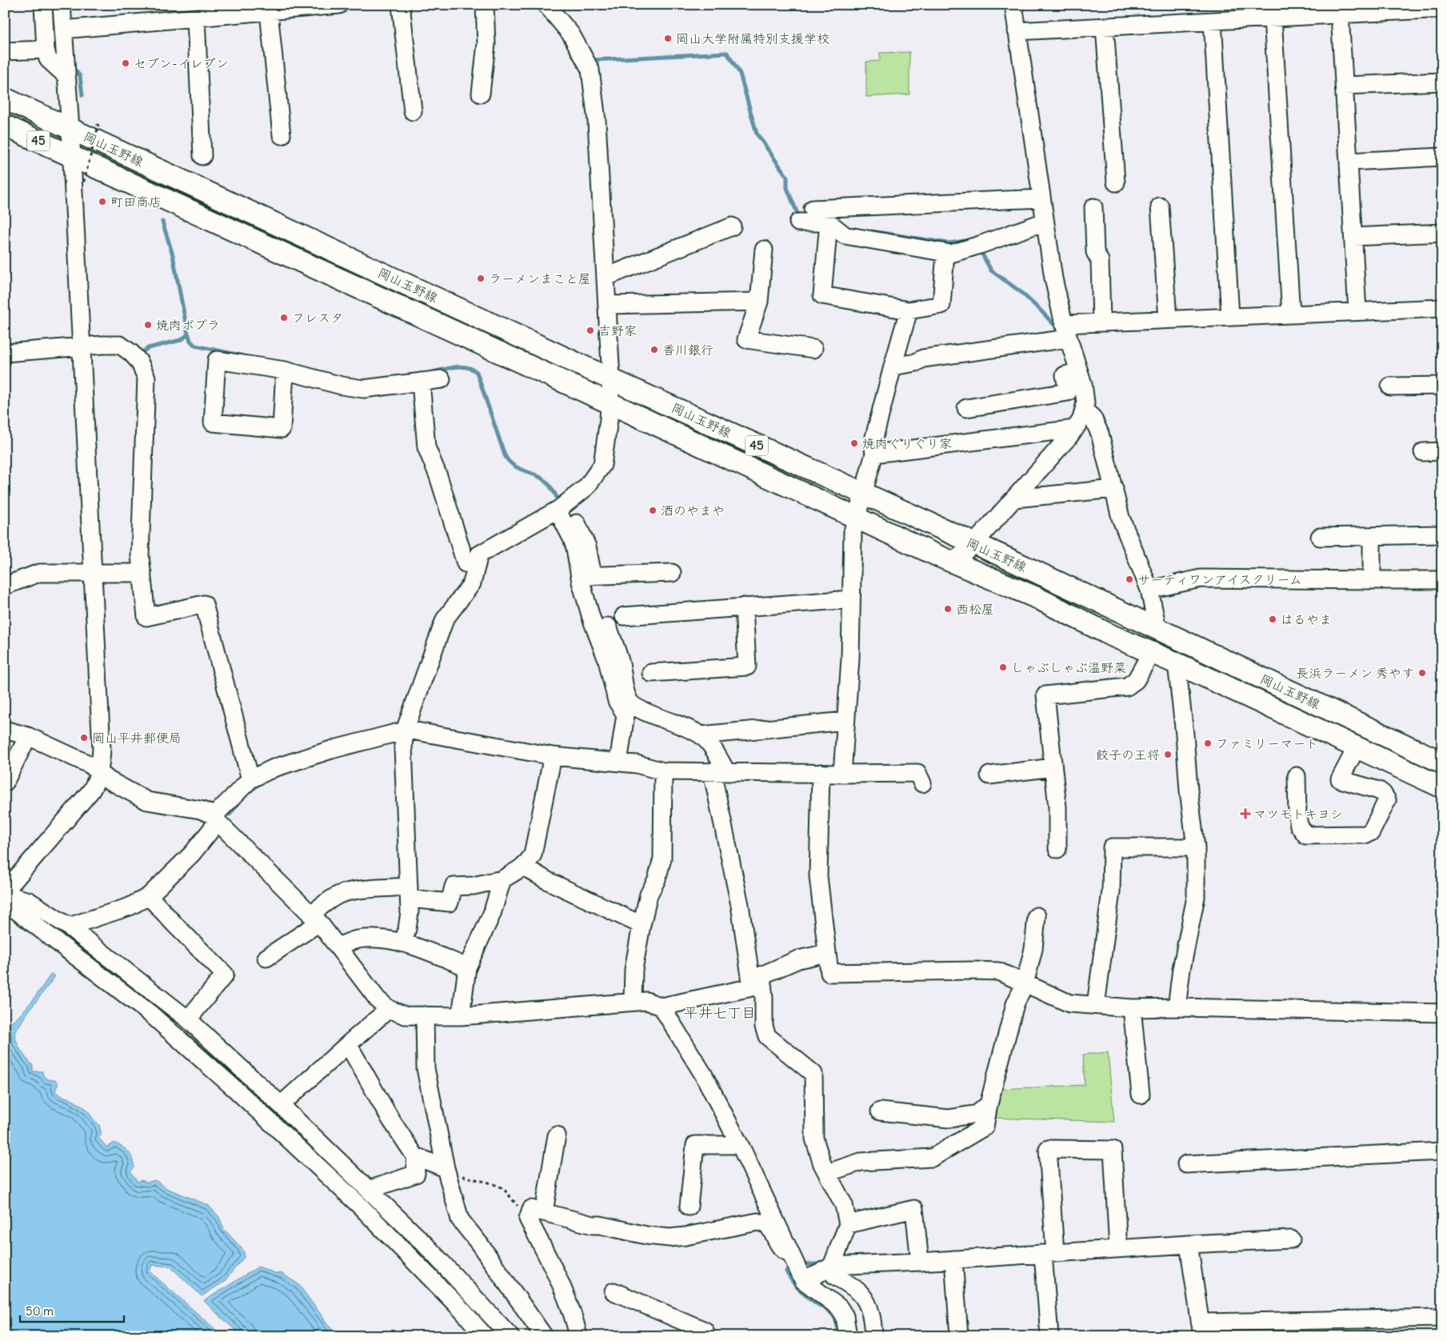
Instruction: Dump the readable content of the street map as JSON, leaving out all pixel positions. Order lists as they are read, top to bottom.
{
  "streets": {
    "main road": ["45", "岡山玉野線"]
  },
  "districts": ["平井七丁目"],
  "places": {
    "other": [
      "岡山大学附属特別支援学校",
      "セブン-イレブン",
      "町田商店",
      "ラーメンまこと屋",
      "フレスタ",
      "焼肉ポプラ",
      "吉野家",
      "香川銀行",
      "焼肉ぐりぐり家",
      "酒のやまや",
      "サーティワンアイスクリーム",
      "西松屋",
      "はるやま",
      "しゃぶしゃぶ温野菜",
      "長浜ラーメン 秀やす",
      "岡山平井郵便局",
      "ファミリーマート",
      "餃子の王将"
    ],
    "health": ["マツモトキヨシ"]
  },
  "scale_bar": "50 m"
}
